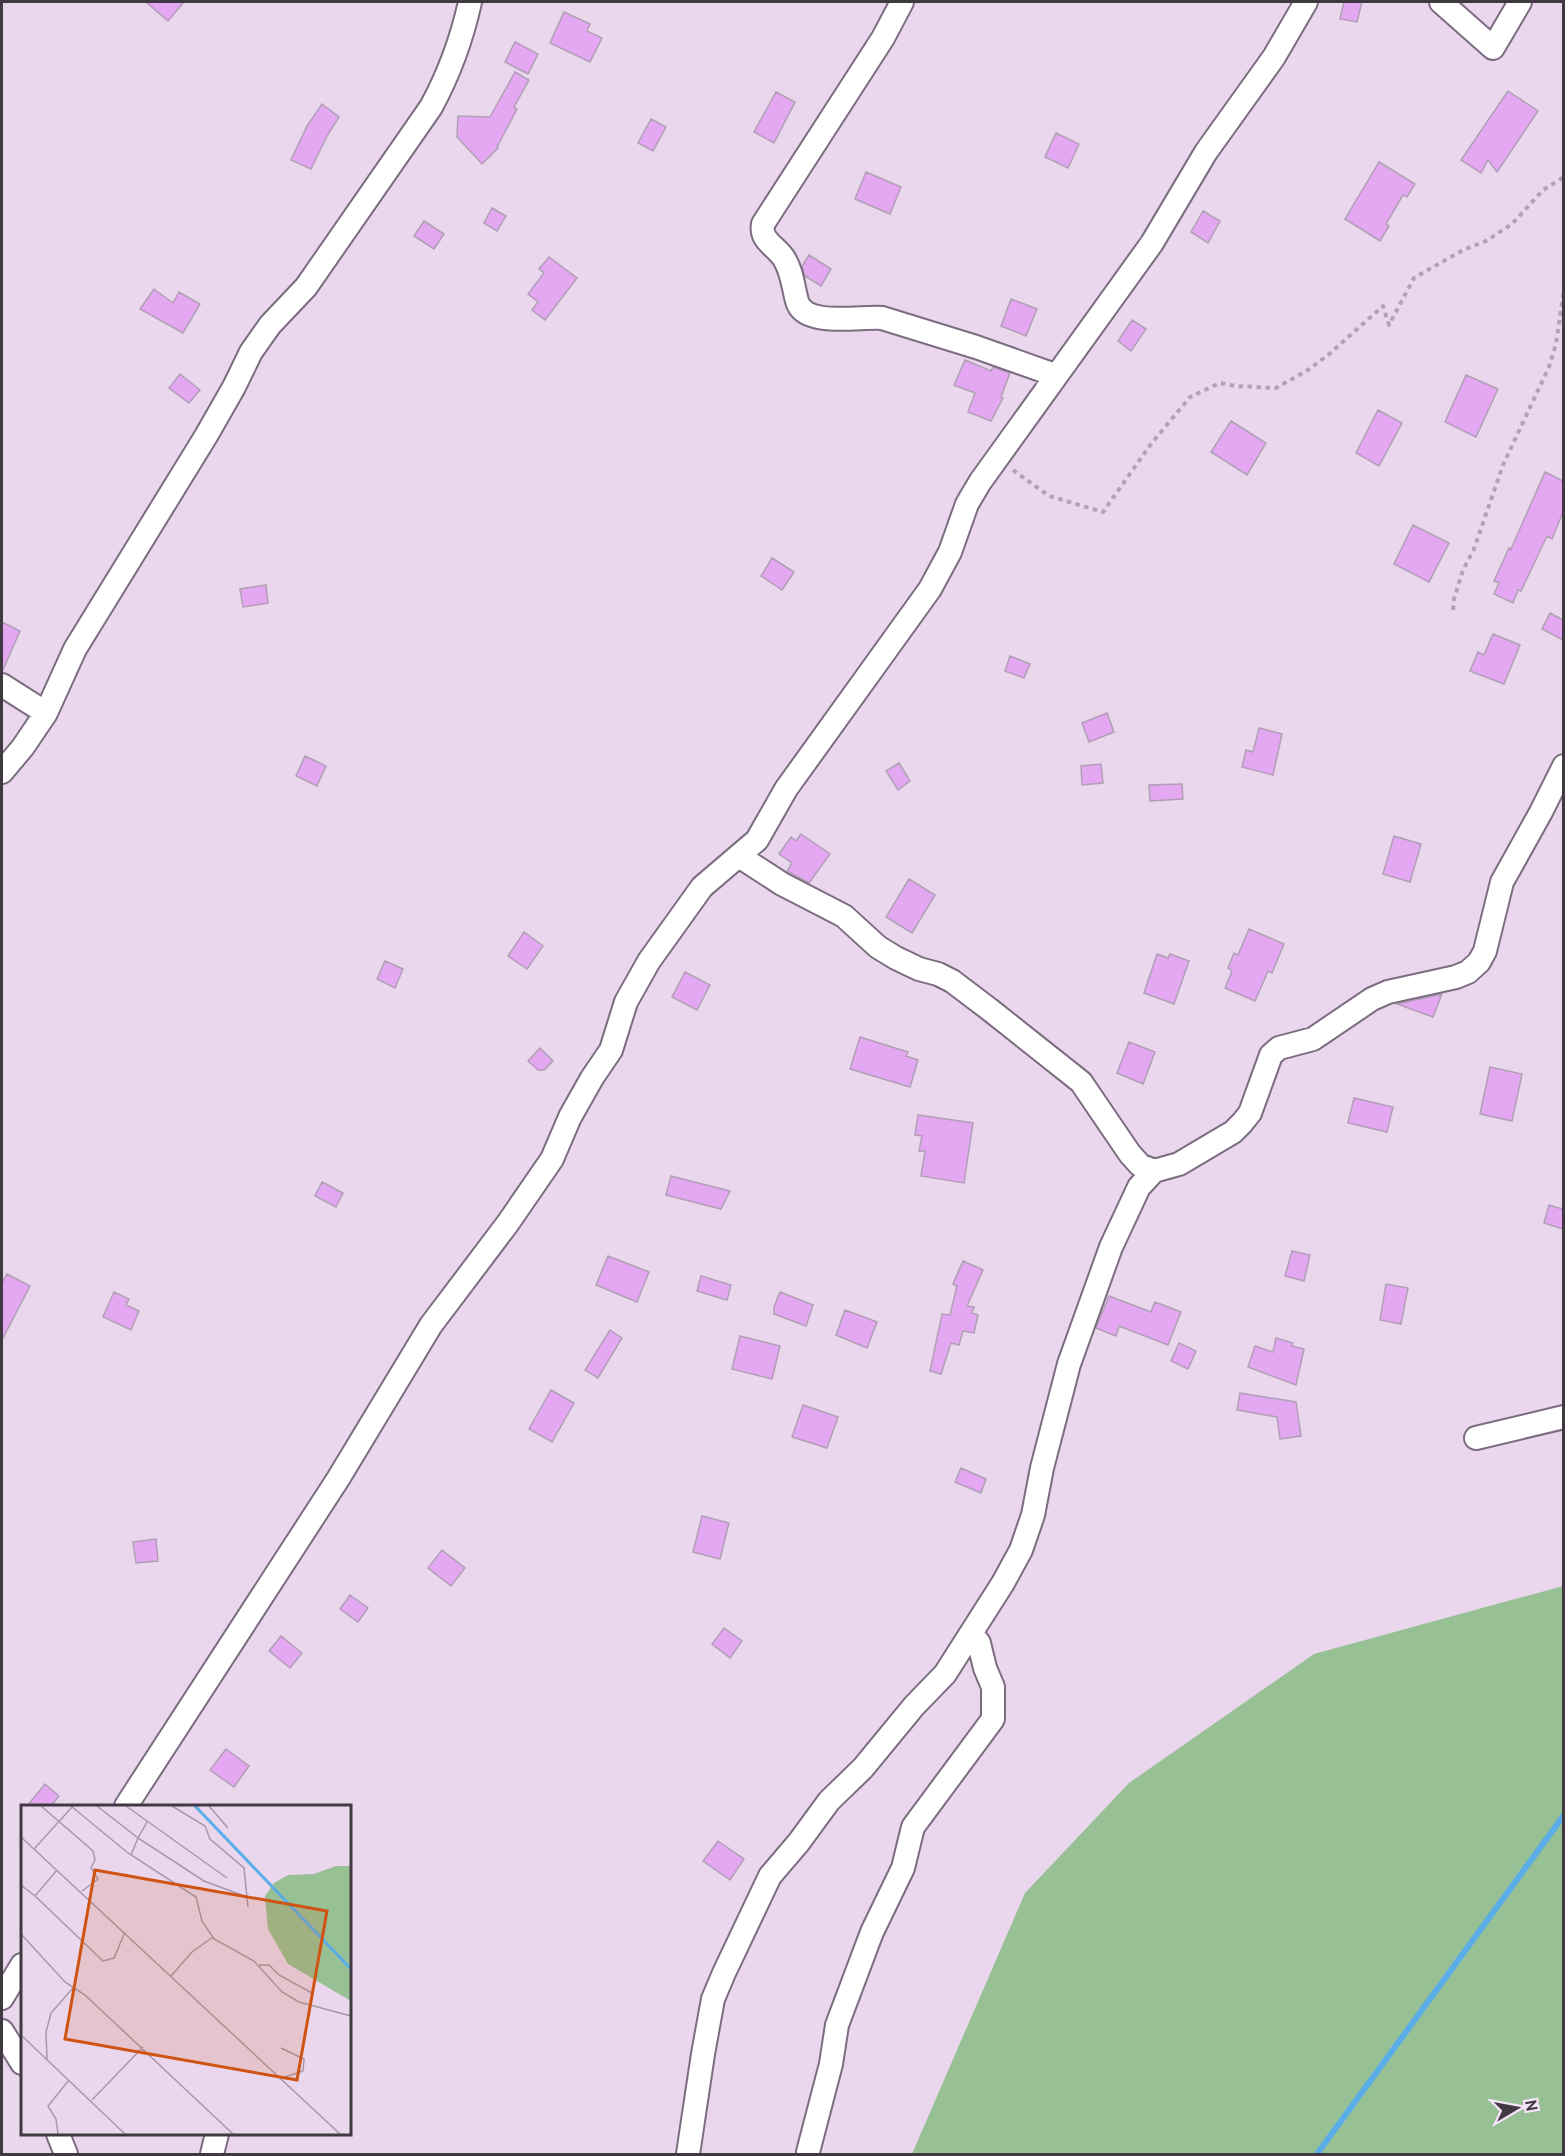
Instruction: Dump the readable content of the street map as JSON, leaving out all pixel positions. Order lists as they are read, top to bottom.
{
  "north": "right"
}
